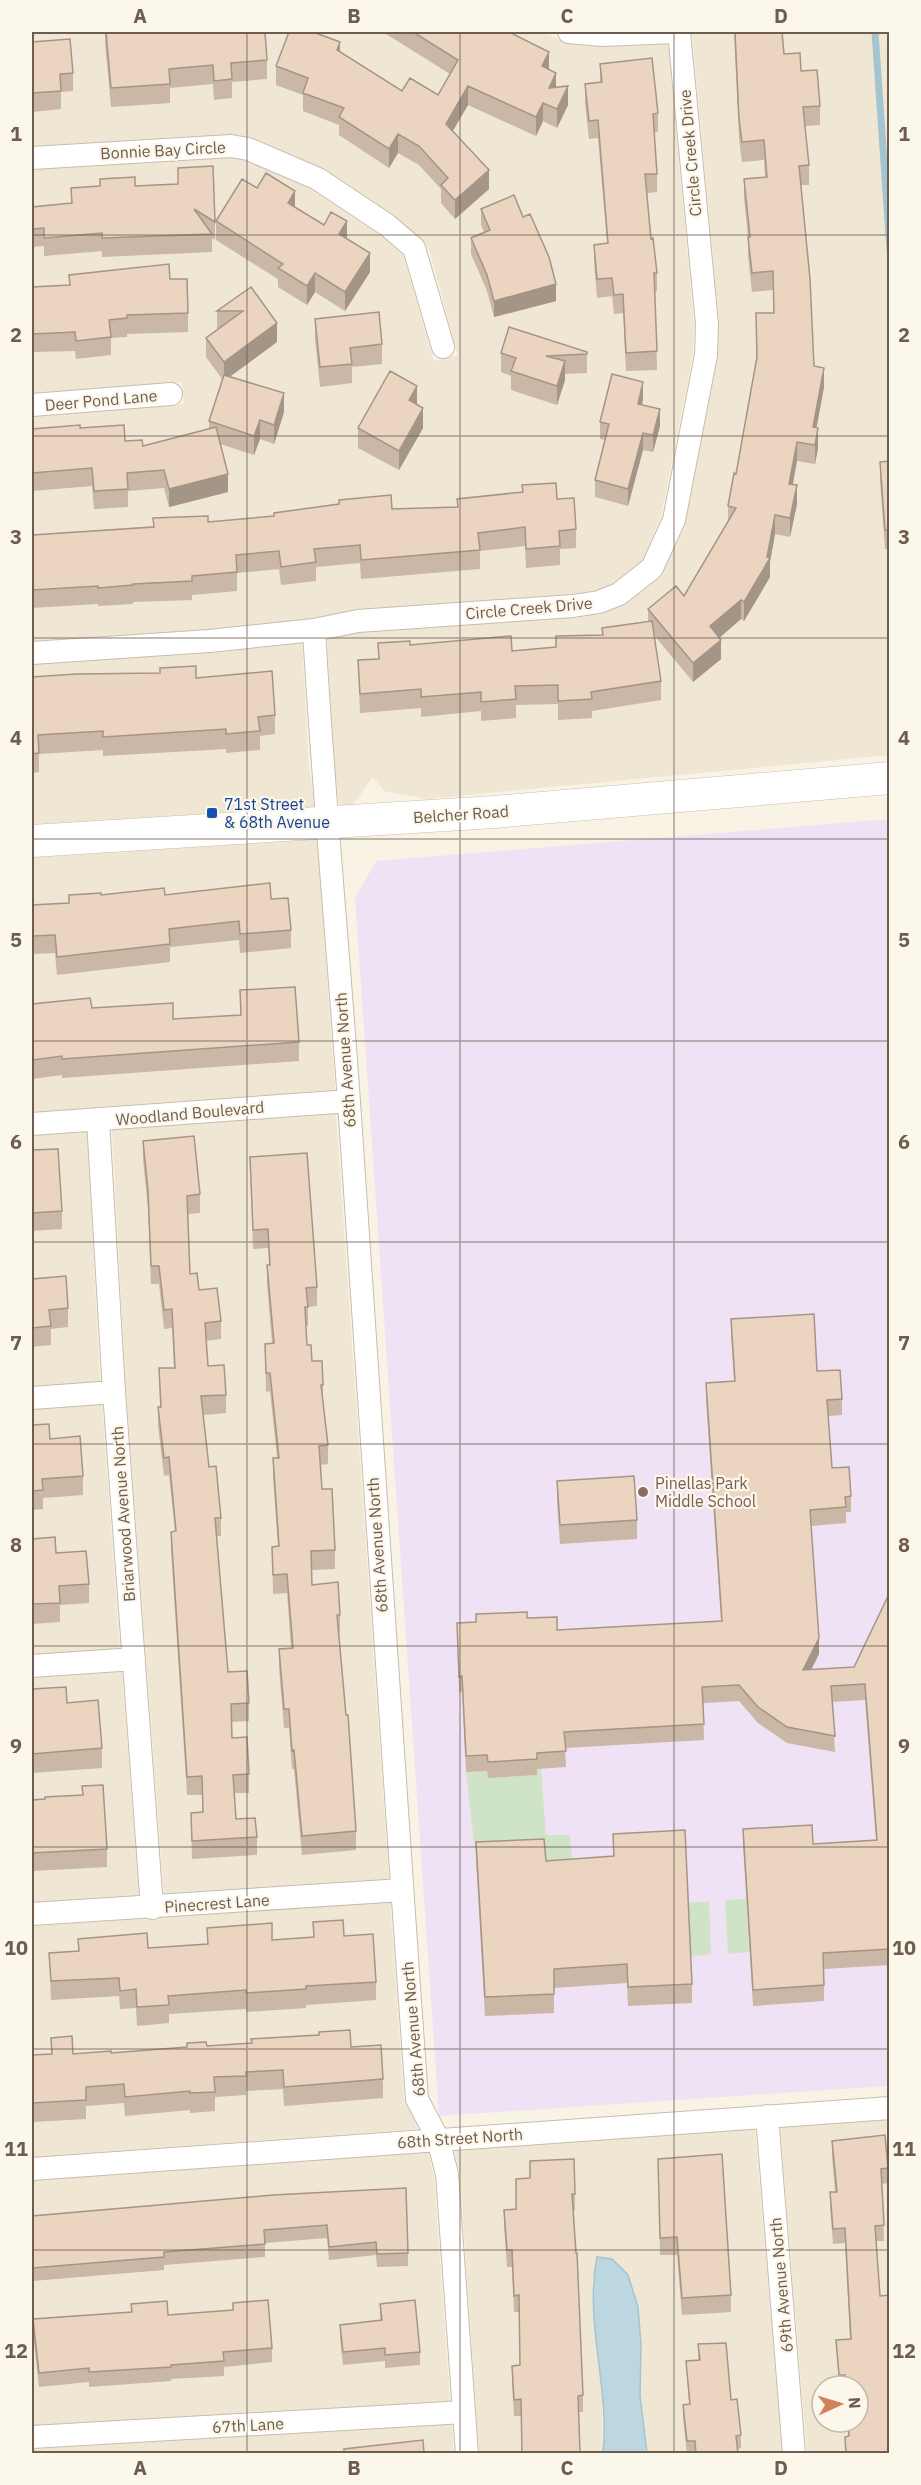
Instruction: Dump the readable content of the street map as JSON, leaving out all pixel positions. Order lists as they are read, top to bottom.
{
  "streets": {
    "main road": ["Belcher Road"],
    "street": [
      "Bonnie Bay Circle",
      "Circle Creek Drive",
      "Deer Pond Lane",
      "68th Avenue North",
      "Woodland Boulevard",
      "Briarwood Avenue North",
      "Pinecrest Lane",
      "68th Street North",
      "69th Avenue North",
      "67th Lane"
    ]
  },
  "crossings": [
    ["Circle Creek Drive", "68th Avenue North"],
    ["Belcher Road", "68th Avenue North"],
    ["68th Avenue North", "Woodland Boulevard"],
    ["68th Avenue North", "Pinecrest Lane"],
    ["68th Avenue North", "68th Street North"],
    ["68th Avenue North", "67th Lane"],
    ["Woodland Boulevard", "Briarwood Avenue North"],
    ["Briarwood Avenue North", "Pinecrest Lane"],
    ["68th Street North", "69th Avenue North"]
  ],
  "places": {
    "transit": ["71st Street & 68th Avenue"],
    "other": ["Pinellas Park Middle School"]
  },
  "north": "right",
  "grid": {
    "columns": [
      "A",
      "B",
      "C",
      "D"
    ],
    "rows": [
      "1",
      "2",
      "3",
      "4",
      "5",
      "6",
      "7",
      "8",
      "9",
      "10",
      "11",
      "12"
    ]
  }
}
